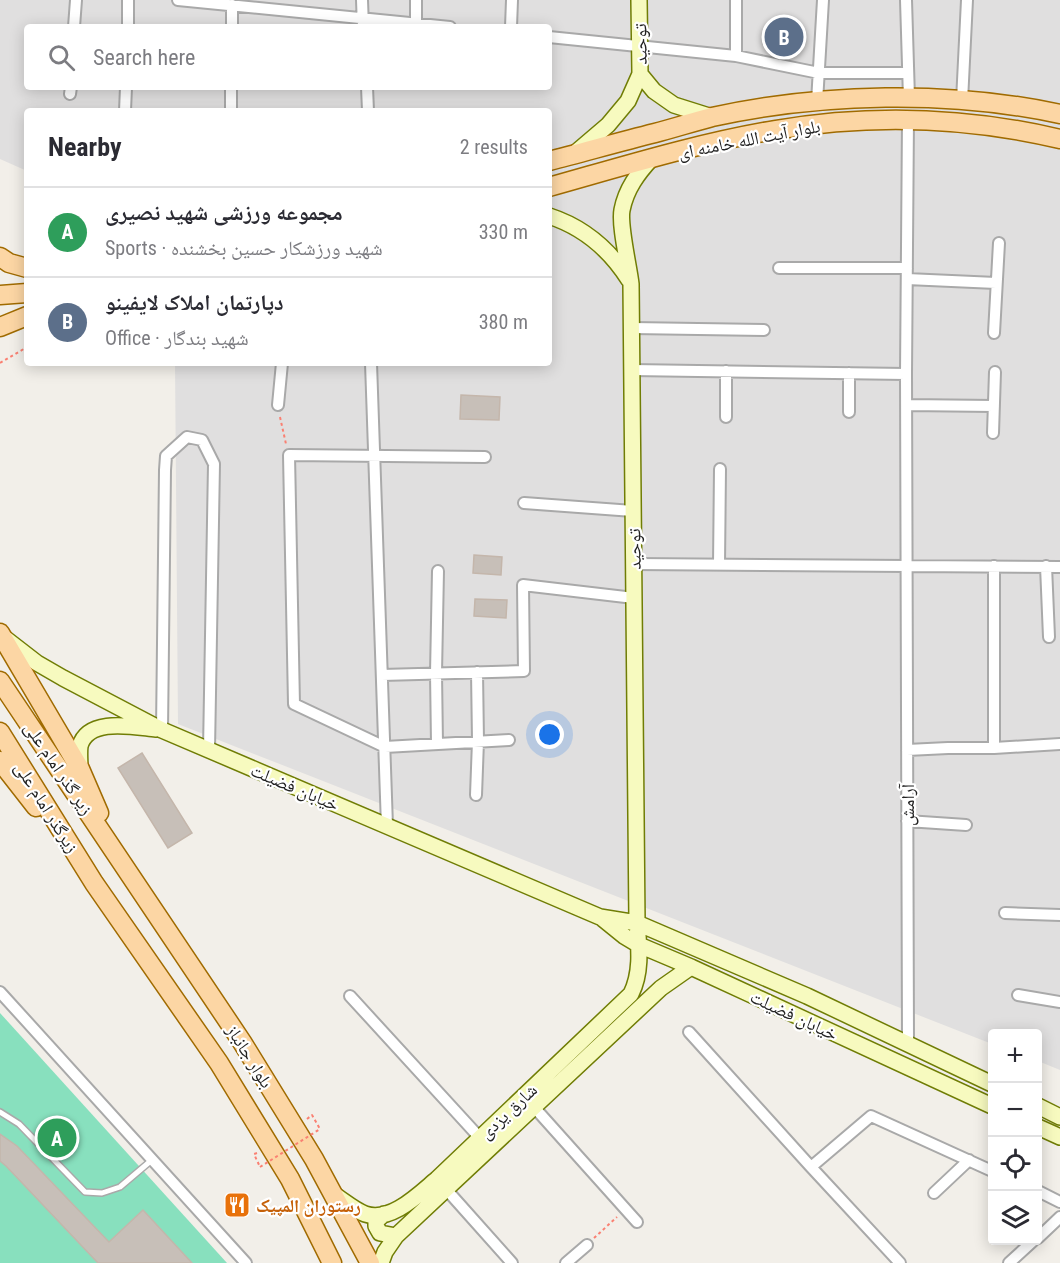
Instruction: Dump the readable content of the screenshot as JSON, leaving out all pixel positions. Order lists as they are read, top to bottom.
{
  "streets": {
    "main road": [
      "بلوار آیت الله خامنه ای",
      "زیر گذر امام علی",
      "زیرگذر امام علی",
      "بلوار جانباز"
    ],
    "street": [
      "توحید",
      "خیابان فضیلت",
      "آرامش",
      "شارق یزدی"
    ]
  },
  "crossings": [
    ["توحید", "بلوار آیت الله خامنه ای"],
    ["توحید", "خیابان فضیلت"],
    ["توحید", "شارق یزدی"],
    ["بلوار آیت الله خامنه ای", "آرامش"],
    ["زیر گذر امام علی", "بلوار جانباز"],
    ["خیابان فضیلت", "آرامش"],
    ["خیابان فضیلت", "شارق یزدی"],
    ["زیرگذر امام علی", "بلوار جانباز"]
  ],
  "places": {
    "restaurant": ["رستوران المپیک"]
  },
  "page": {
    "pins": ["B", "A"],
    "search": "Search here",
    "heading": ["Nearby", "2 results"],
    "list": [
      {
        "mark": "A",
        "name": "مجموعه ورزشی شهید نصیری",
        "note": "Sports · شهید ورزشکار حسین بخشنده",
        "value": "330 m"
      },
      {
        "mark": "B",
        "name": "دپارتمان املاک لایفینو",
        "note": "Office · شهید بندگار",
        "value": "380 m"
      }
    ],
    "map_buttons": ["+", "−"]
  }
}
